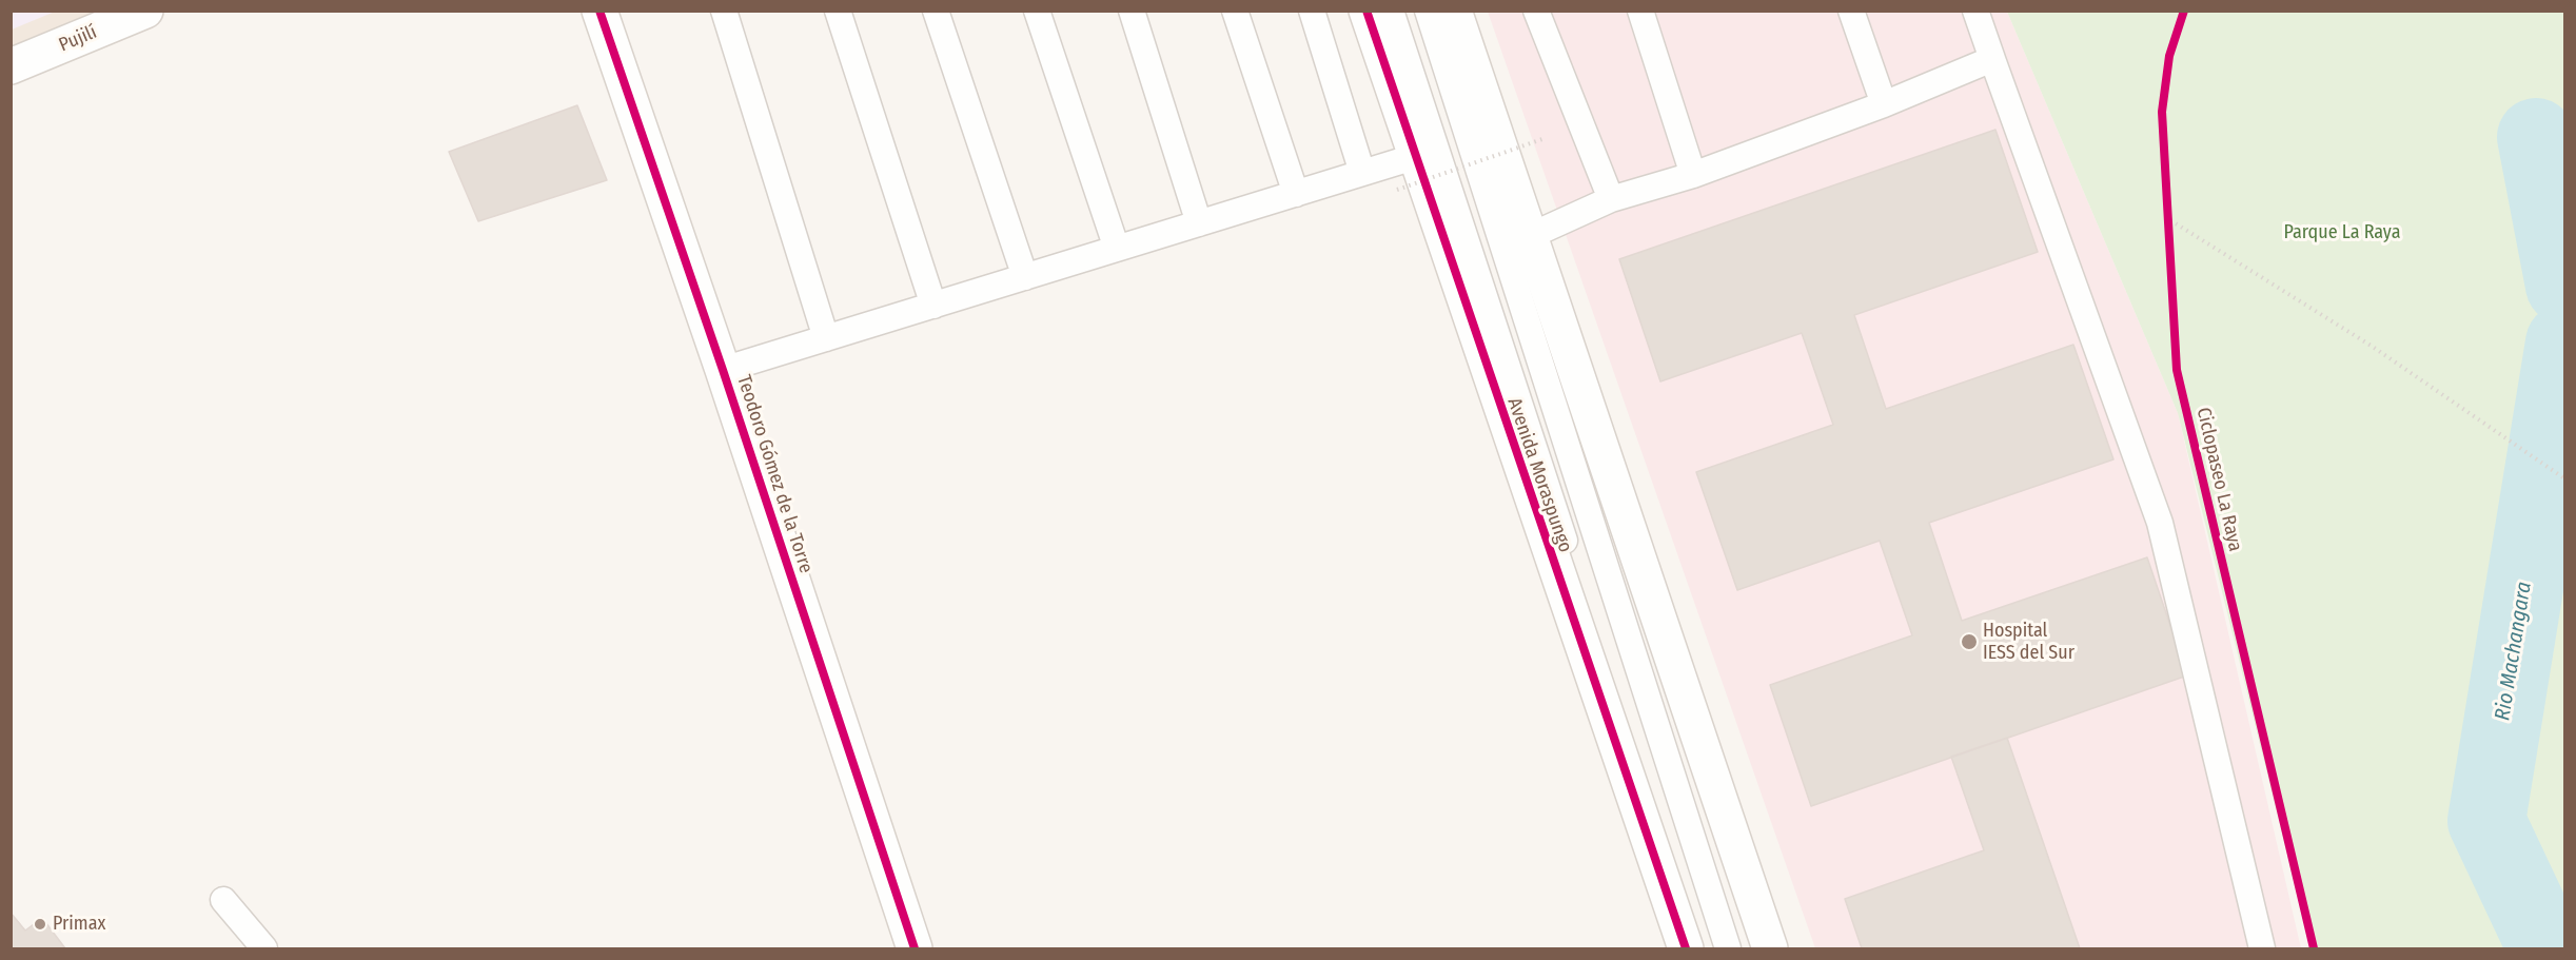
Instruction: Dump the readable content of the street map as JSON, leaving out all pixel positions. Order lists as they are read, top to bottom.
{
  "streets": {
    "street": ["Pujilí", "Teodoro Gómez de la Torre", "Avenida Moraspungo"],
    "cycle path": ["Ciclopaseo La Raya"]
  },
  "water": ["Rio Machangara"],
  "parks": ["Parque La Raya"],
  "places": ["Hospital IESS del Sur", "Primax"]
}
